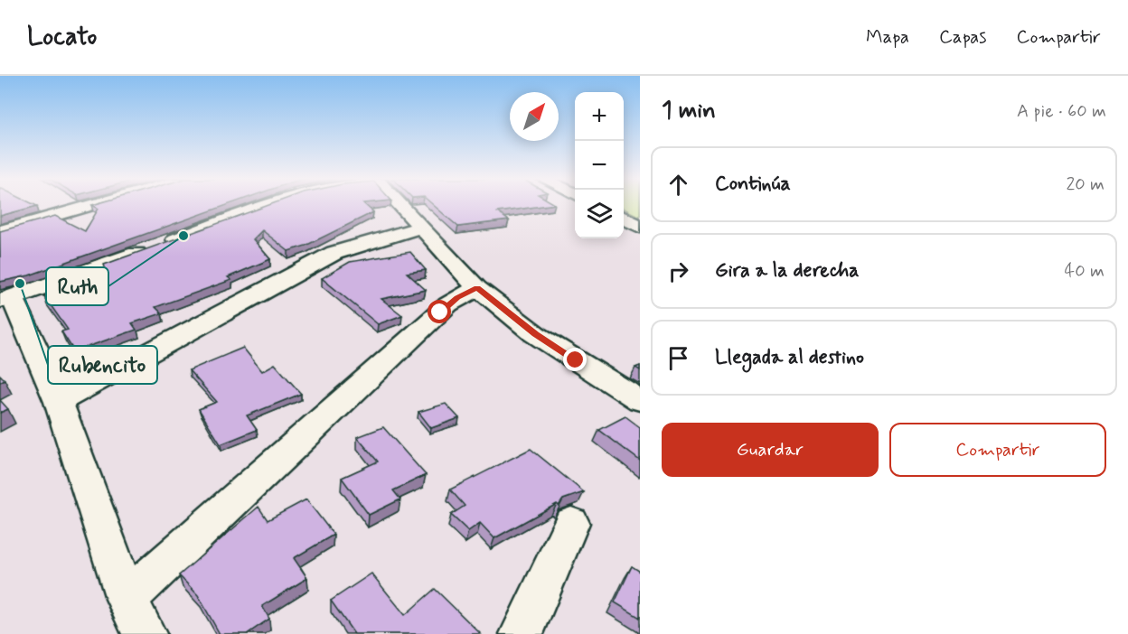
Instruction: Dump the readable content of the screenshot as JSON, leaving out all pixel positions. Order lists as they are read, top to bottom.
{
  "places": ["Ruth", "Rubencito"],
  "north": "top right",
  "page": {
    "header": "Locato",
    "nav": ["Mapa", "Capas", "Compartir"],
    "heading": ["1 min", "A pie · 60 m"],
    "map_buttons": ["+", "−"],
    "list": [
      ["Continúa", "20 m"],
      ["Gira a la derecha", "40 m"],
      "Llegada al destino"
    ],
    "buttons": ["Guardar", "Compartir"]
  }
}
